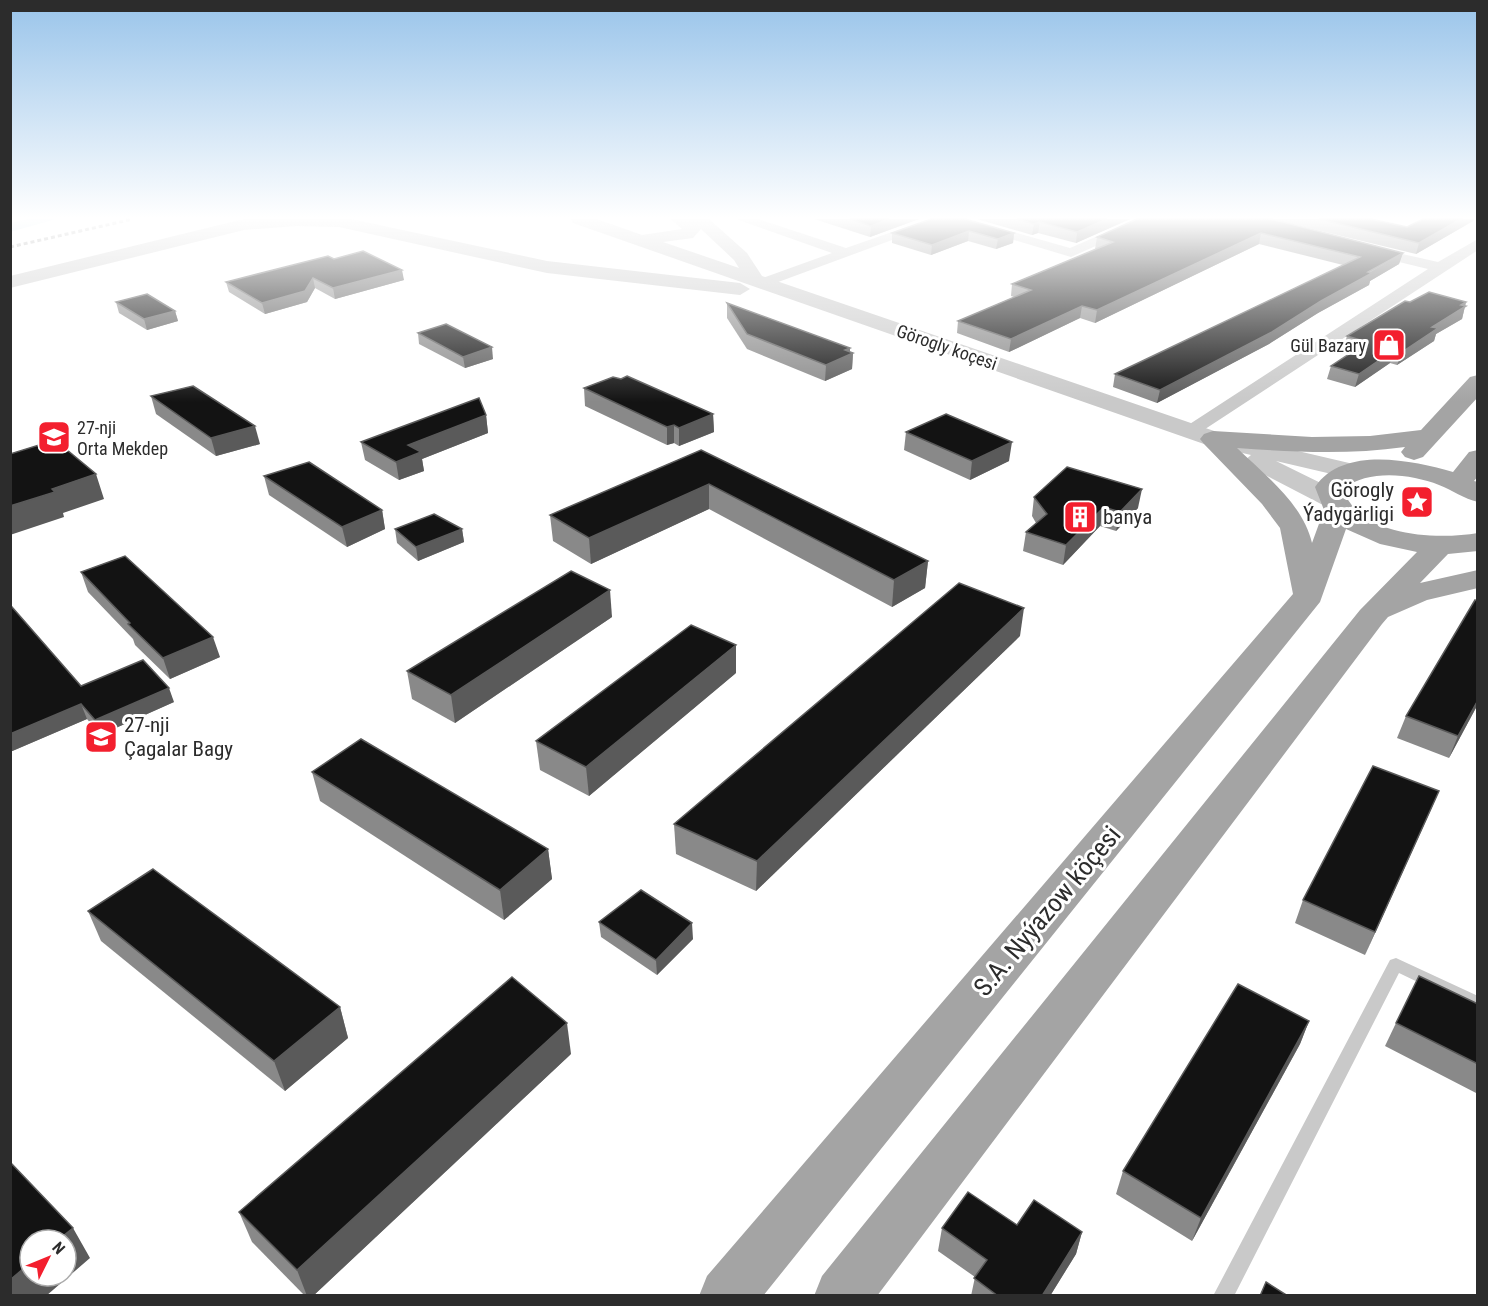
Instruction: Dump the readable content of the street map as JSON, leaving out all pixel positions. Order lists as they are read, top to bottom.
{
  "streets": {
    "main road": ["S.A. Nyýazow köçesi"],
    "street": ["Görogly koçesi"]
  },
  "places": {
    "shop": ["Gül Bazary"],
    "school or university": ["27-nji Orta Mekdep", "27-nji Çagalar Bagy"],
    "place": ["Görogly Ýadygärligi"],
    "building": ["banya"]
  },
  "north": "top right"
}
